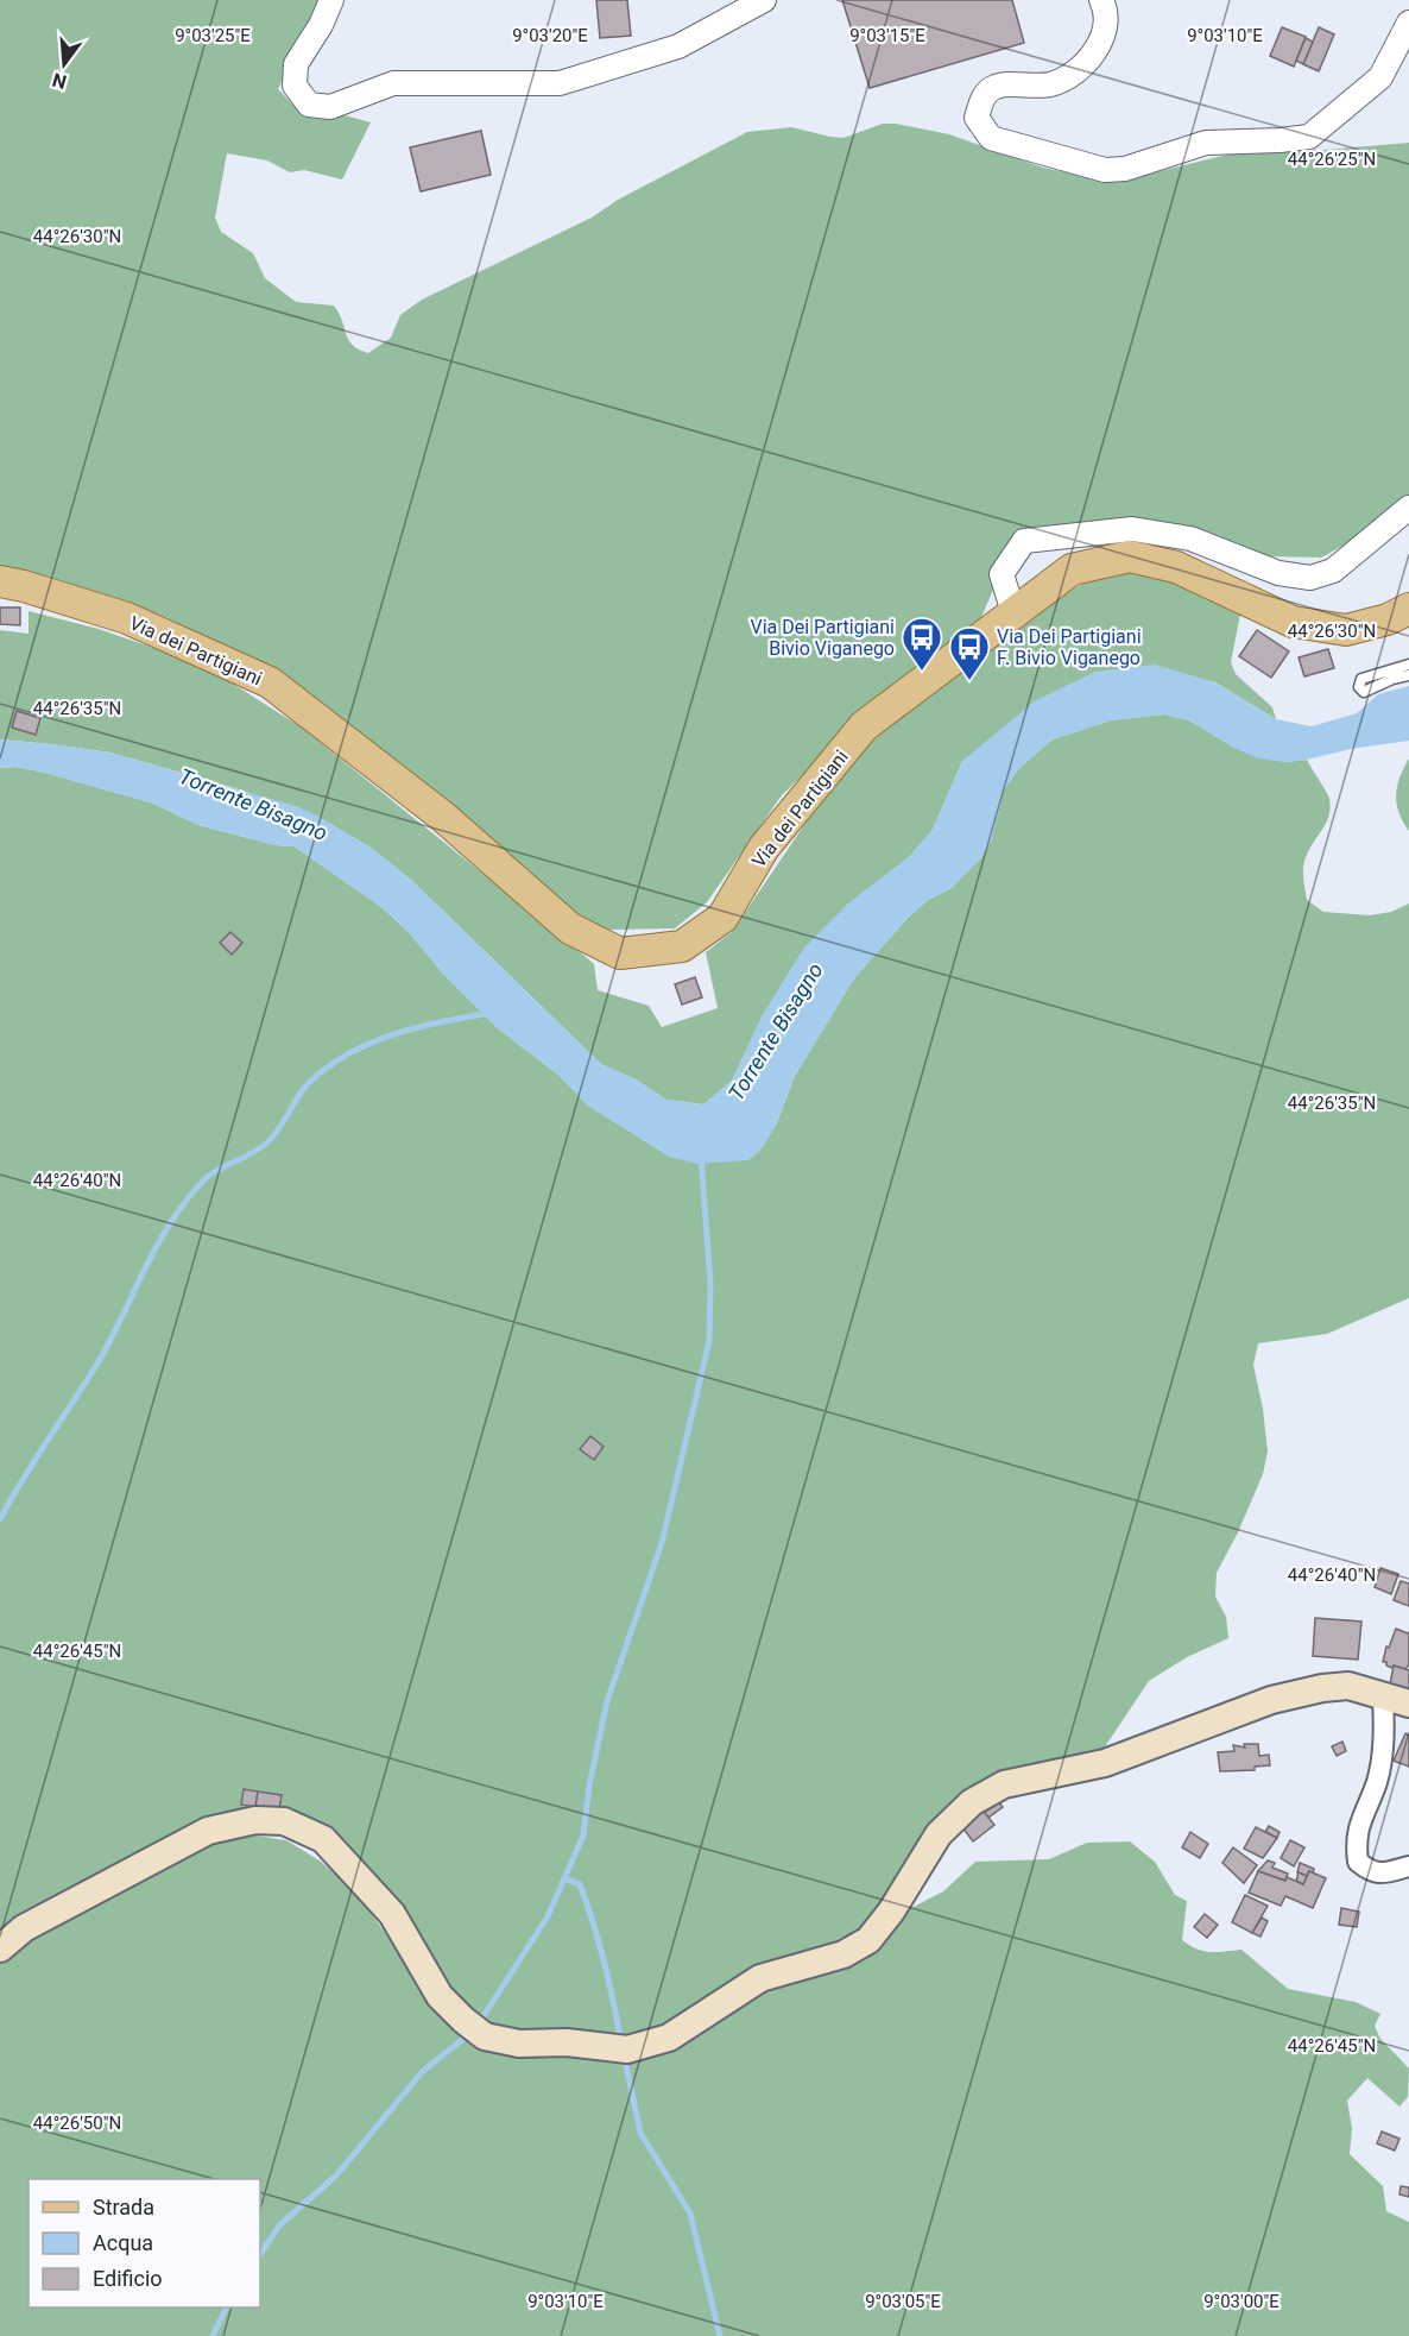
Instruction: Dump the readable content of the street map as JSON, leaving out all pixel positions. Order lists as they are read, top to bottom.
{
  "streets": {
    "main road": ["Via dei Partigiani"]
  },
  "water": ["Torrente Bisagno"],
  "places": {
    "bus stop": ["Via Dei Partigiani Bivio Viganego", "Via Dei Partigiani F. Bivio Viganego"]
  },
  "legend": ["Strada", "Acqua", "Edificio"],
  "north": "bottom",
  "coordinates": [
    "9°03'25\"E",
    "9°03'20\"E",
    "9°03'15\"E",
    "9°03'10\"E",
    "44°26'25\"N",
    "44°26'30\"N",
    "44°26'35\"N",
    "44°26'40\"N",
    "44°26'45\"N",
    "44°26'50\"N",
    "9°03'05\"E",
    "9°03'00\"E"
  ]
}
